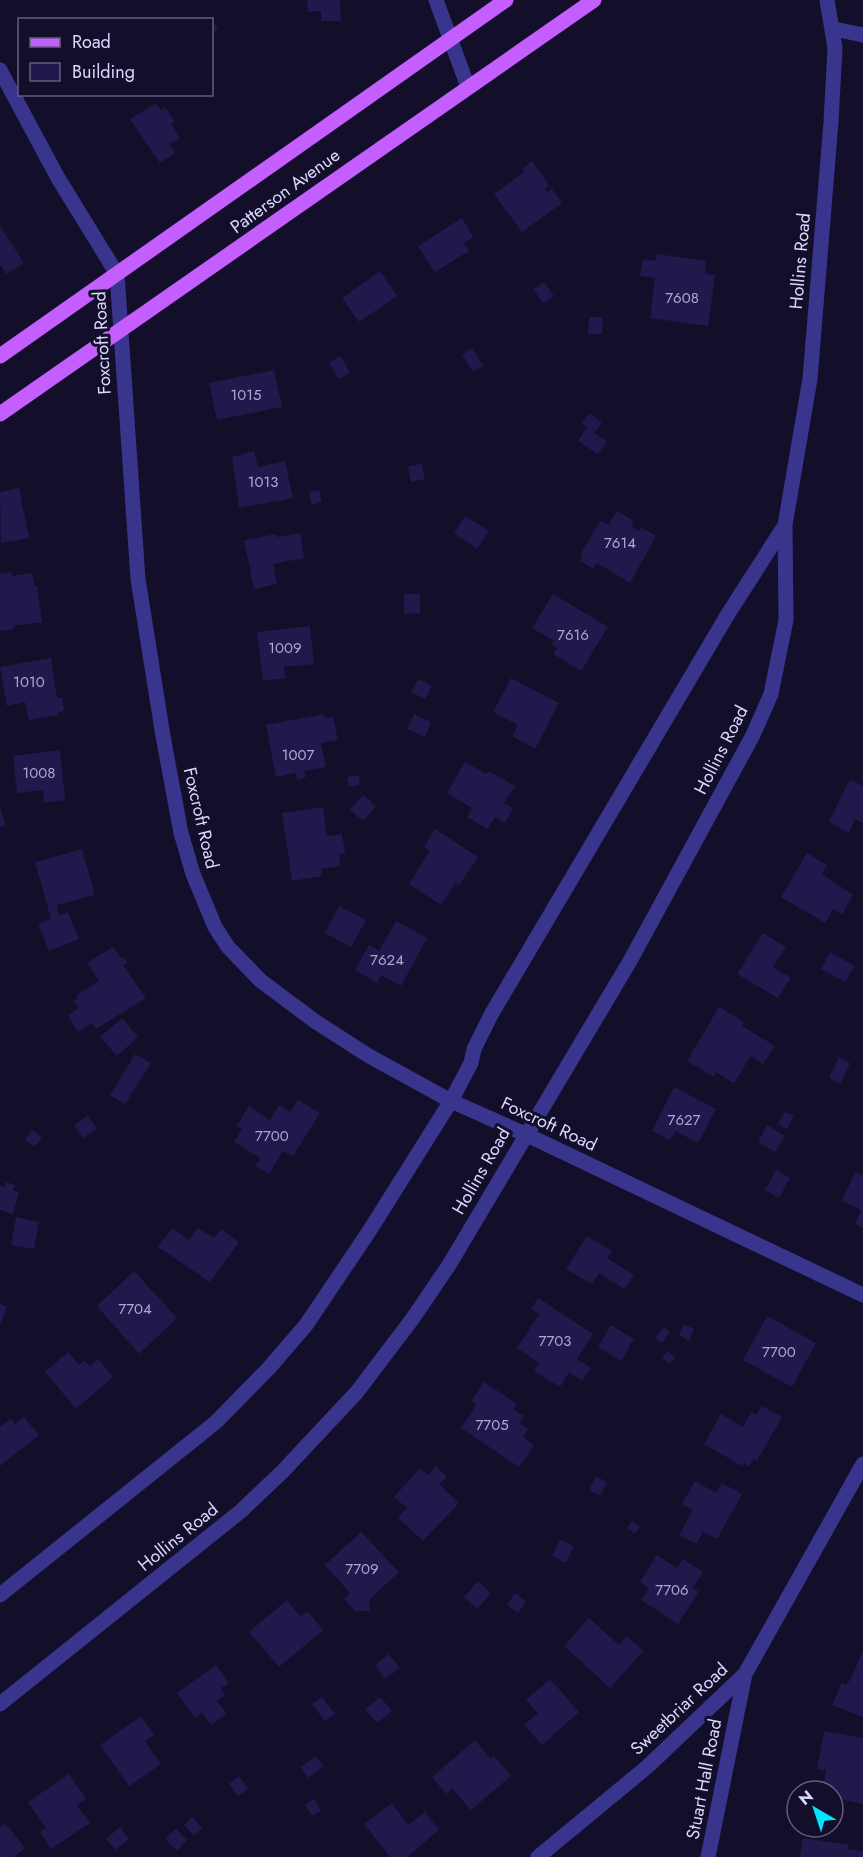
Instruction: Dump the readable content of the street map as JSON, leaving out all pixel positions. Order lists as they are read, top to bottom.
{
  "streets": {
    "main road": ["Patterson Avenue"],
    "street": [
      "Hollins Road",
      "Foxcroft Road",
      "Sweetbriar Road",
      "Stuart Hall Road"
    ]
  },
  "crossings": [
    ["Patterson Avenue", "Foxcroft Road"],
    ["Hollins Road", "Foxcroft Road"],
    ["Sweetbriar Road", "Stuart Hall Road"]
  ],
  "house_numbers": [
    "7608",
    "1015",
    "1013",
    "7614",
    "7616",
    "1009",
    "1010",
    "1007",
    "1008",
    "7624",
    "7627",
    "7700",
    "7704",
    "7703",
    "7700",
    "7705",
    "7709",
    "7706"
  ],
  "legend": ["Road", "Building"],
  "north": "top left"
}
